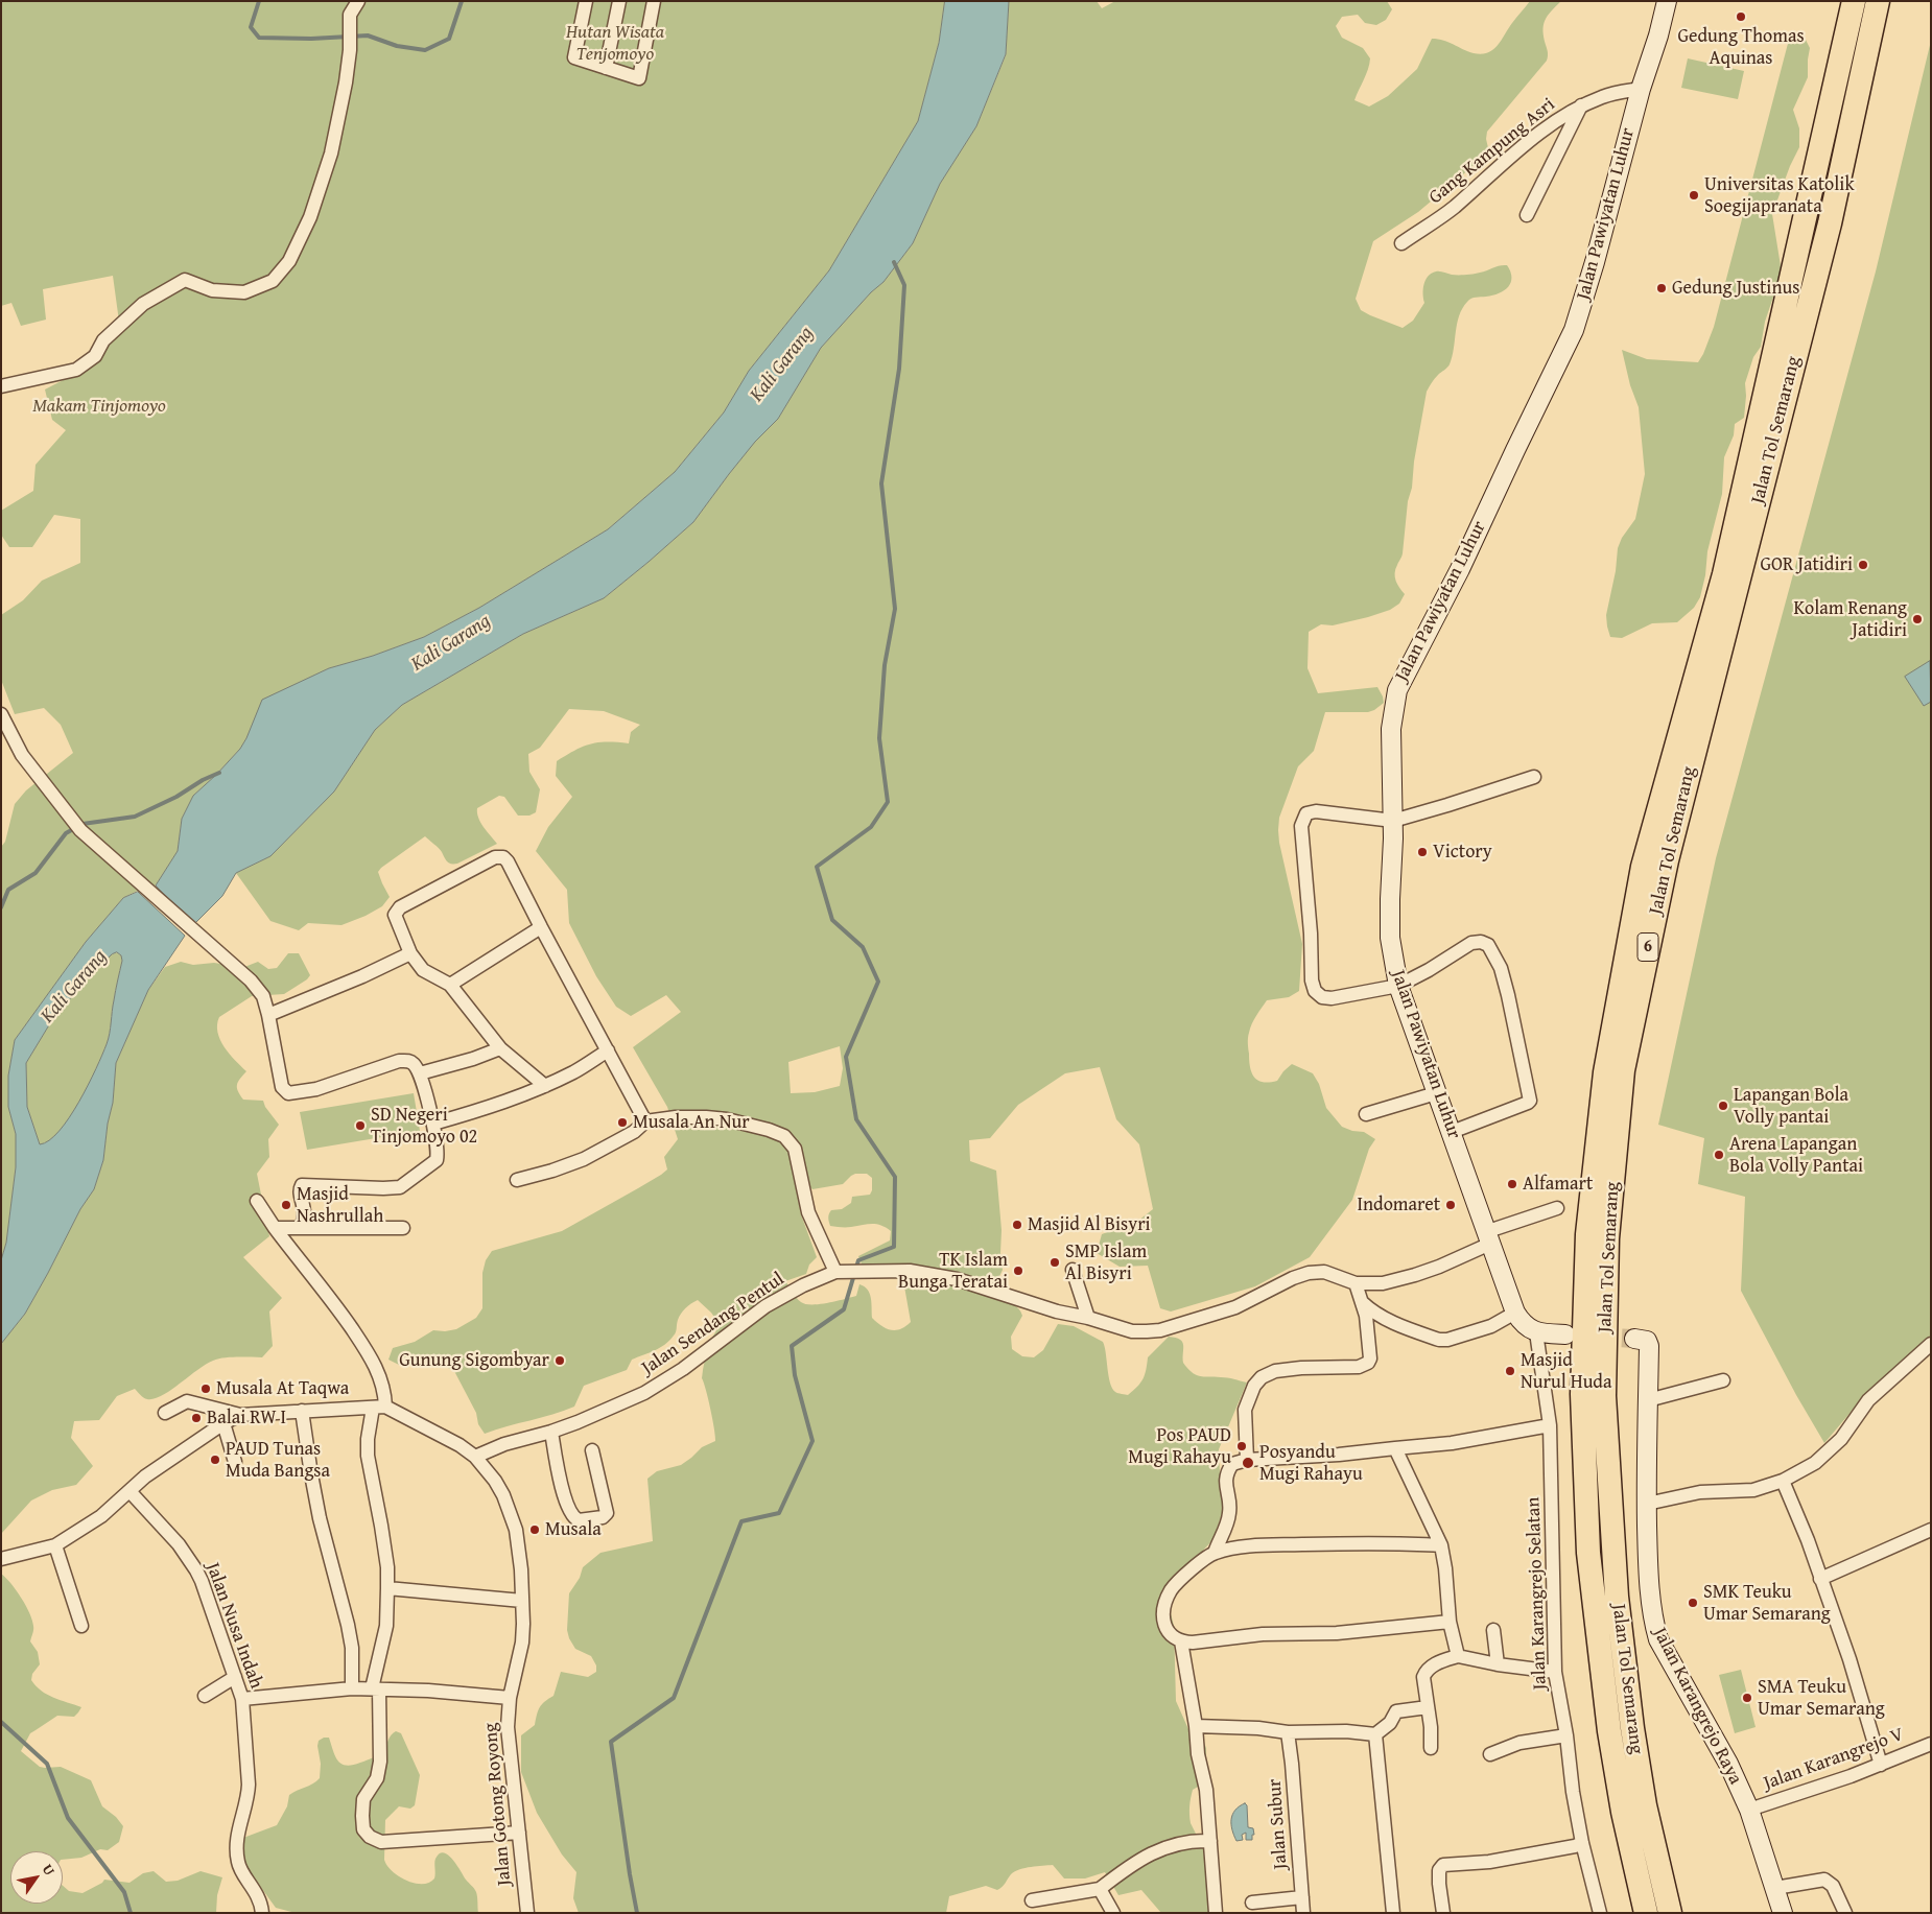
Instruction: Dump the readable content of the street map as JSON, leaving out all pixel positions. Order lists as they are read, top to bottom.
{
  "streets": {
    "highway": ["Jalan Tol Semarang", "6"],
    "main road": ["Jalan Pawiyatan Luhur", "Jalan Karangrejo Raya"],
    "street": [
      "Gang Kampung Asri",
      "Jalan Sendang Pentul",
      "Jalan Karangrejo Selatan",
      "Jalan Nusa Indah",
      "Jalan Karangrejo V",
      "Jalan Gotong Royong",
      "Jalan Subur"
    ]
  },
  "crossings": [
    ["Gang Kampung Asri", "Jalan Pawiyatan Luhur"],
    ["Jalan Pawiyatan Luhur", "Jalan Sendang Pentul"],
    ["Jalan Pawiyatan Luhur", "Jalan Karangrejo Selatan"],
    ["Jalan Sendang Pentul", "Jalan Gotong Royong"],
    ["Jalan Karangrejo Raya", "Jalan Karangrejo V"]
  ],
  "water": ["Kali Garang"],
  "parks": ["Hutan Wisata Tenjomoyo", "Makam Tinjomoyo"],
  "places": [
    "Gedung Thomas Aquinas",
    "Universitas Katolik Soegijapranata",
    "Gedung Justinus",
    "GOR Jatidiri",
    "Kolam Renang Jatidiri",
    "Victory",
    "Lapangan Bola Volly pantai",
    "Musala An Nur",
    "SD Negeri Tinjomoyo 02",
    "Arena Lapangan Bola Volly Pantai",
    "Alfamart",
    "Masjid Nashrullah",
    "Indomaret",
    "Masjid Al Bisyri",
    "SMP Islam Al Bisyri",
    "TK Islam Bunga Teratai",
    "Gunung Sigombyar",
    "Masjid Nurul Huda",
    "Musala At Taqwa",
    "Balai RW I",
    "Pos PAUD Mugi Rahayu",
    "PAUD Tunas Muda Bangsa",
    "Posyandu Mugi Rahayu",
    "Musala",
    "SMK Teuku Umar Semarang",
    "SMA Teuku Umar Semarang"
  ],
  "north": "top right"
}
